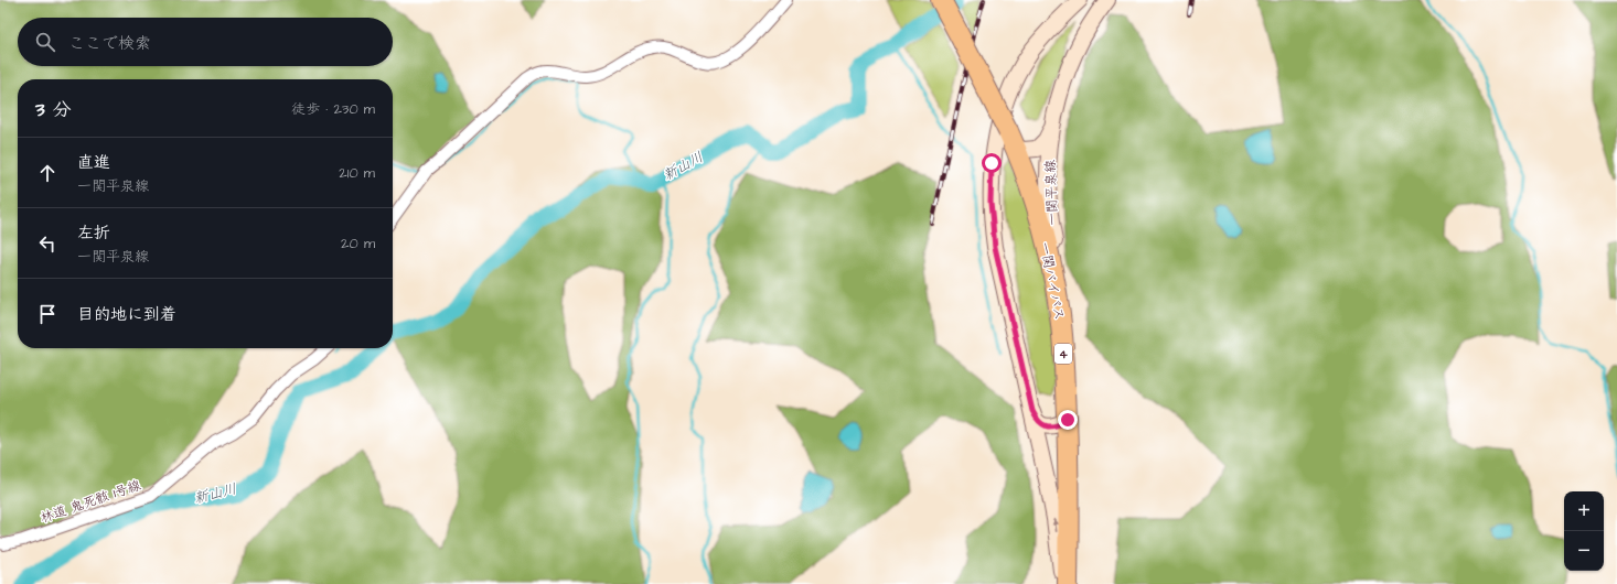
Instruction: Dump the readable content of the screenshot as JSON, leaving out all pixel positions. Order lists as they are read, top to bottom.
{
  "streets": {
    "highway": ["一関バイパス", "4"],
    "main road": ["一関平泉線"],
    "street": ["林道 鬼死骸 1号線"]
  },
  "crossings": [
    ["一関平泉線", "一関バイパス"]
  ],
  "water": ["新山川"],
  "page": {
    "search": "ここで検索",
    "heading": ["3 分", "徒歩 · 230 m"],
    "list": [
      ["直進", "一関平泉線", "210 m"],
      ["左折", "一関平泉線", "20 m"],
      "目的地に到着"
    ],
    "map_buttons": ["+", "−"]
  }
}
